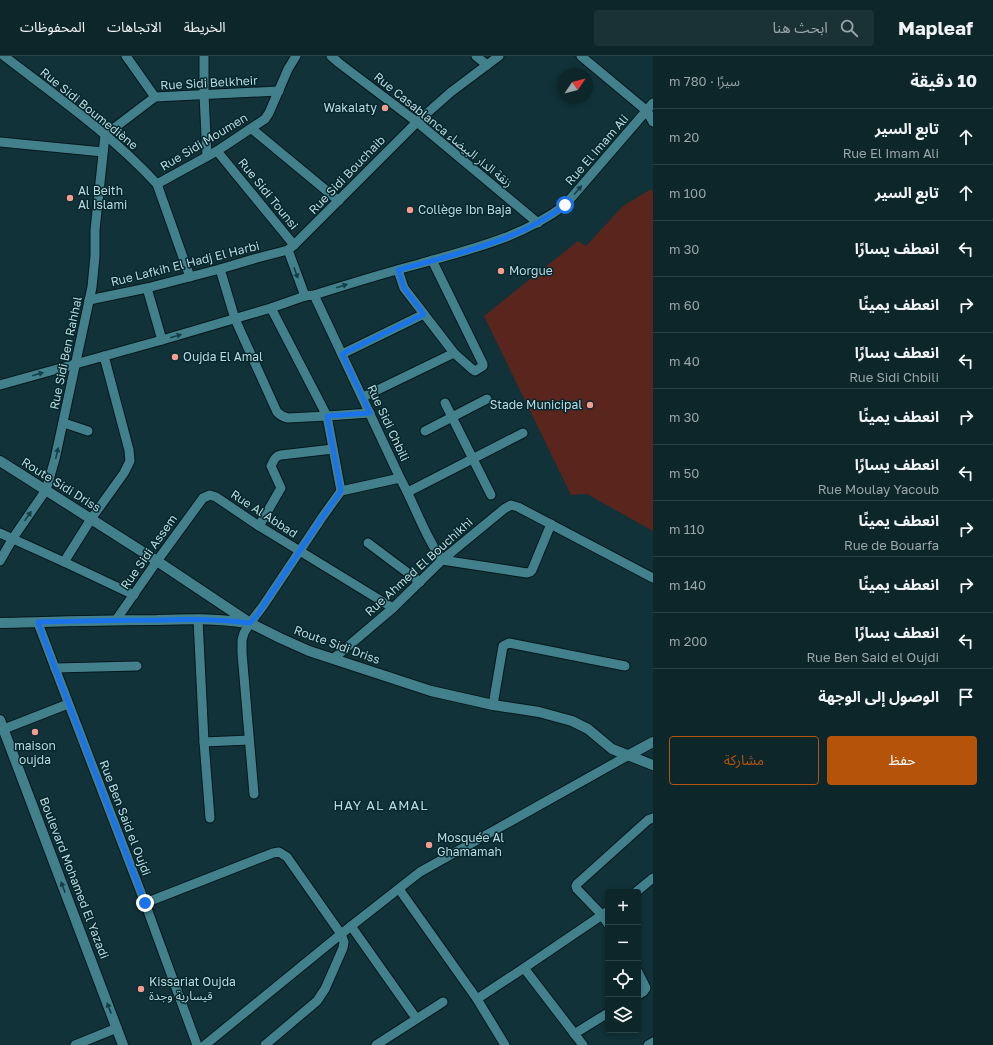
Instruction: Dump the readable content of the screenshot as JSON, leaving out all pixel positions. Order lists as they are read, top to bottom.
{
  "streets": {
    "street": [
      "Rue Sidi Belkheir",
      "Rue Sidi Boumediène",
      "Rue Casablanca زنقة الدار البيضاء",
      "Rue Sidi Moumen",
      "Rue El Imam Ali",
      "Rue Sidi Bouchaib",
      "Rue Sidi Tounsi",
      "Rue Lafkih El Hadj El Harbi",
      "Rue Sidi Ben Rahhal",
      "Rue Sidi Chbili",
      "Route Sidi Driss",
      "Rue Al Abbad",
      "Rue Sidi Assem",
      "Rue Ahmed El Bouchikhi",
      "Rue Ben Said el Oujdi",
      "Boulevard Mohamed El Yazadi"
    ]
  },
  "crossings": [
    ["Rue Sidi Belkheir", "Rue Sidi Boumediène"],
    ["Rue Sidi Belkheir", "Rue Sidi Moumen"],
    ["Rue Sidi Belkheir", "Rue Sidi Ben Rahhal"],
    ["Rue Sidi Boumediène", "Rue Sidi Moumen"],
    ["Rue Sidi Boumediène", "Rue Sidi Ben Rahhal"],
    ["Rue Casablanca زنقة الدار البيضاء", "Rue El Imam Ali"],
    ["Rue Casablanca زنقة الدار البيضاء", "Rue Sidi Bouchaib"],
    ["Rue Sidi Moumen", "Rue Sidi Tounsi"],
    ["Rue El Imam Ali", "Rue Sidi Tounsi"],
    ["Rue El Imam Ali", "Rue Sidi Ben Rahhal"],
    ["Rue El Imam Ali", "Rue Sidi Chbili"],
    ["Rue Sidi Bouchaib", "Rue Sidi Tounsi"],
    ["Rue Sidi Bouchaib", "Rue Lafkih El Hadj El Harbi"],
    ["Rue Sidi Tounsi", "Rue Lafkih El Hadj El Harbi"],
    ["Rue Lafkih El Hadj El Harbi", "Rue Sidi Ben Rahhal"],
    ["Rue Sidi Ben Rahhal", "Route Sidi Driss"],
    ["Rue Sidi Chbili", "Rue Ahmed El Bouchikhi"],
    ["Route Sidi Driss", "Rue Sidi Assem"],
    ["Route Sidi Driss", "Rue Ahmed El Bouchikhi"],
    ["Rue Al Abbad", "Rue Sidi Assem"],
    ["Rue Al Abbad", "Rue Ahmed El Bouchikhi"]
  ],
  "one_way": ["Rue El Imam Ali", "Boulevard Mohamed El Yazadi"],
  "districts": ["HAY AL AMAL"],
  "places": [
    "Wakalaty",
    "Al Beith Al Islami",
    "Collège Ibn Baja",
    "Morgue",
    "Oujda El Amal",
    "Stade Municipal",
    "maison oujda",
    "Mosquée Al Ghamamah",
    "Kissariat Oujda قيسارية وجدة"
  ],
  "north": "top right",
  "page": {
    "header": "Mapleaf",
    "search": "ابحث هنا",
    "nav": ["الخريطة", "الاتجاهات", "المحفوظات"],
    "heading": ["10 دقيقة", "سيرًا · 780 m"],
    "list": [
      ["تابع السير", "Rue El Imam Ali", "20 m"],
      ["تابع السير", "100 m"],
      ["انعطف يسارًا", "30 m"],
      ["انعطف يمينًا", "60 m"],
      ["انعطف يسارًا", "Rue Sidi Chbili", "40 m"],
      ["انعطف يمينًا", "30 m"],
      ["انعطف يسارًا", "Rue Moulay Yacoub", "50 m"],
      ["انعطف يمينًا", "Rue de Bouarfa", "110 m"],
      ["انعطف يمينًا", "140 m"],
      ["انعطف يسارًا", "Rue Ben Said el Oujdi", "200 m"],
      "الوصول إلى الوجهة"
    ],
    "buttons": ["حفظ", "مشاركة"],
    "map_buttons": ["+", "−"]
  }
}
